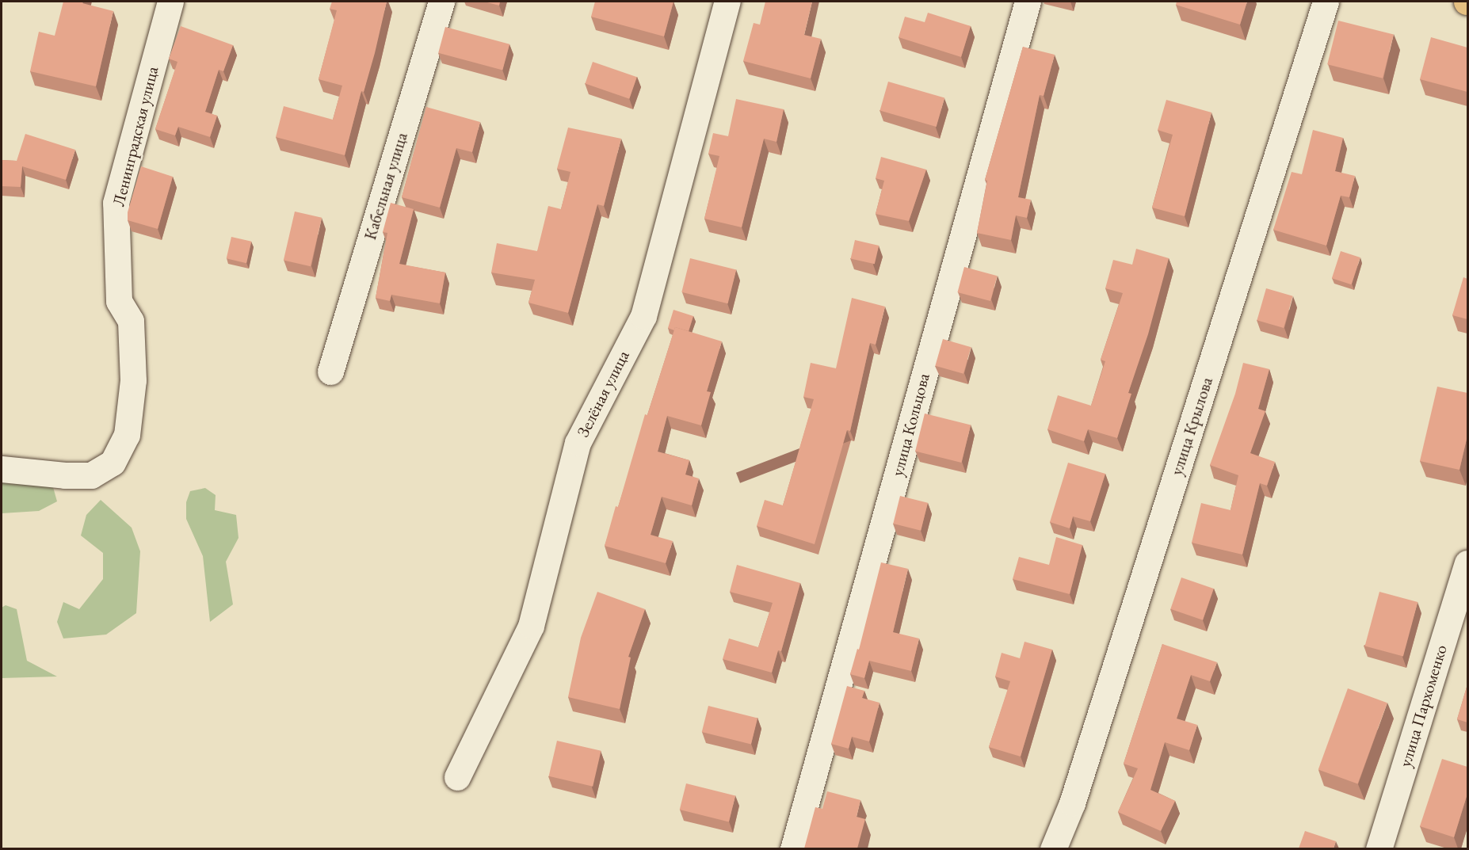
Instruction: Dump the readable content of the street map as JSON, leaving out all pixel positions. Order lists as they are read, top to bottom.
{
  "streets": {
    "street": [
      "Ленинградская улица",
      "Кабельная улица",
      "Зелёная улица",
      "улица Кольцова",
      "улица Крылова",
      "улица Пархоменко"
    ]
  }
}
